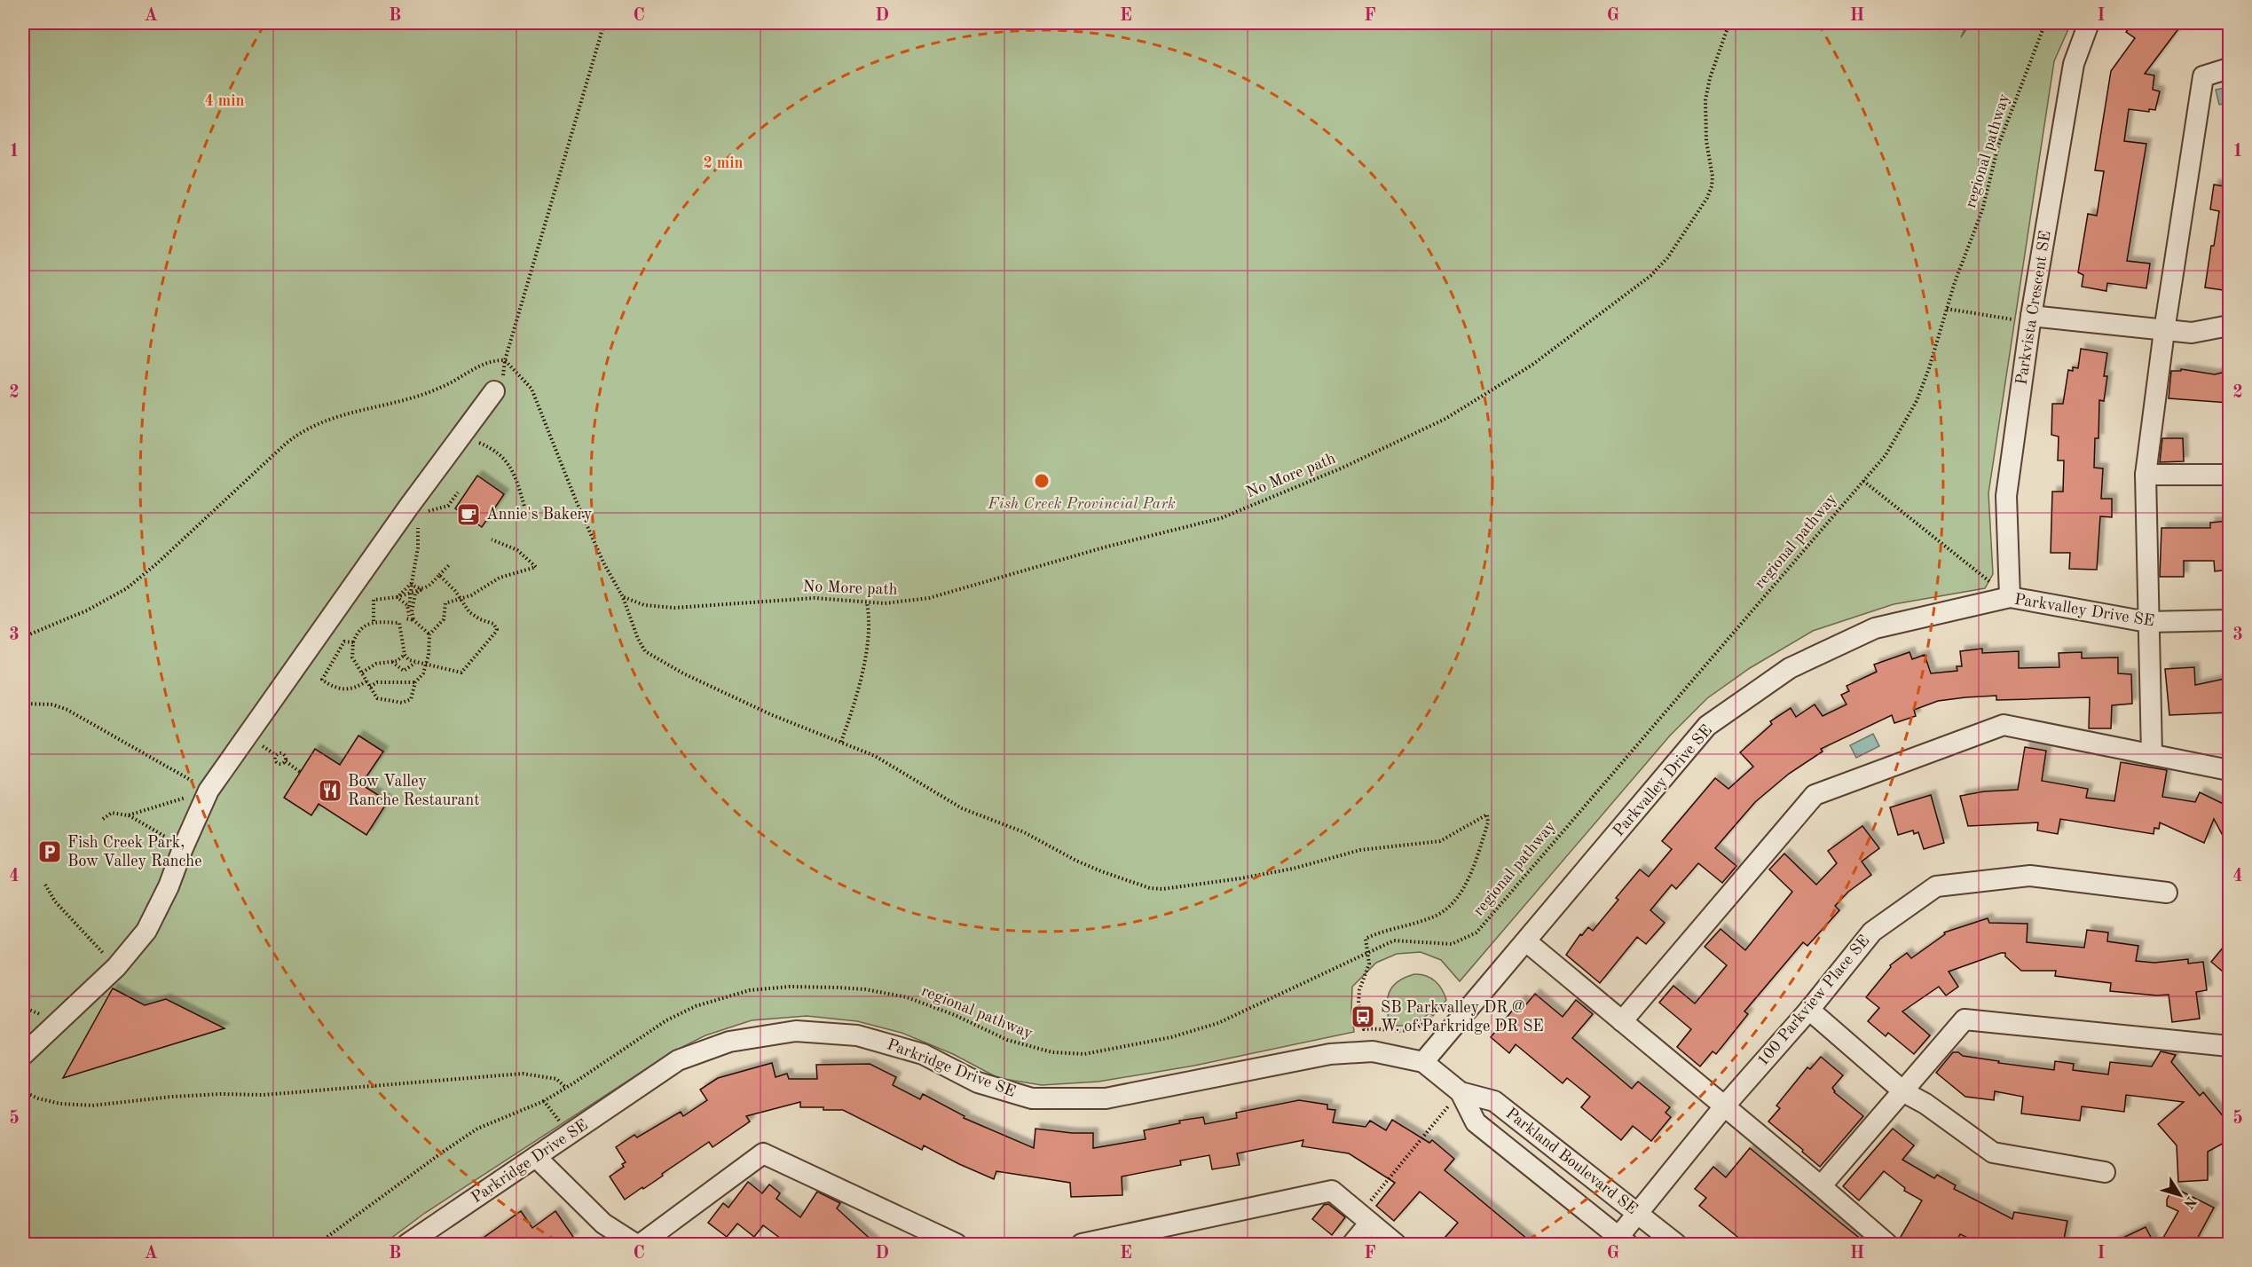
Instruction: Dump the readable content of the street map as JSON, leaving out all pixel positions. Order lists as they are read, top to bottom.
{
  "streets": {
    "street": [
      "Parkvista Crescent SE",
      "Parkvalley Drive SE",
      "100 Parkview Place SE",
      "Parkridge Drive SE",
      "Parkland Boulevard SE"
    ],
    "path": ["regional pathway", "No More path"]
  },
  "crossings": [
    ["Parkvista Crescent SE", "Parkvalley Drive SE"],
    ["Parkvalley Drive SE", "Parkridge Drive SE"],
    ["Parkvalley Drive SE", "Parkland Boulevard SE"],
    ["100 Parkview Place SE", "Parkland Boulevard SE"],
    ["Parkridge Drive SE", "Parkland Boulevard SE"]
  ],
  "parks": ["Fish Creek Provincial Park"],
  "places": {
    "cafe": ["Annie's Bakery"],
    "restaurant": ["Bow Valley Ranche Restaurant"],
    "parking": ["Fish Creek Park, Bow Valley Ranche"],
    "bus stop": ["SB Parkvalley DR @ W. of Parkridge DR SE"]
  },
  "north": "bottom right",
  "grid": {
    "columns": [
      "A",
      "B",
      "C",
      "D",
      "E",
      "F",
      "G",
      "H",
      "I"
    ],
    "rows": [
      "1",
      "2",
      "3",
      "4",
      "5"
    ]
  },
  "rings": ["4 min", "2 min"]
}
